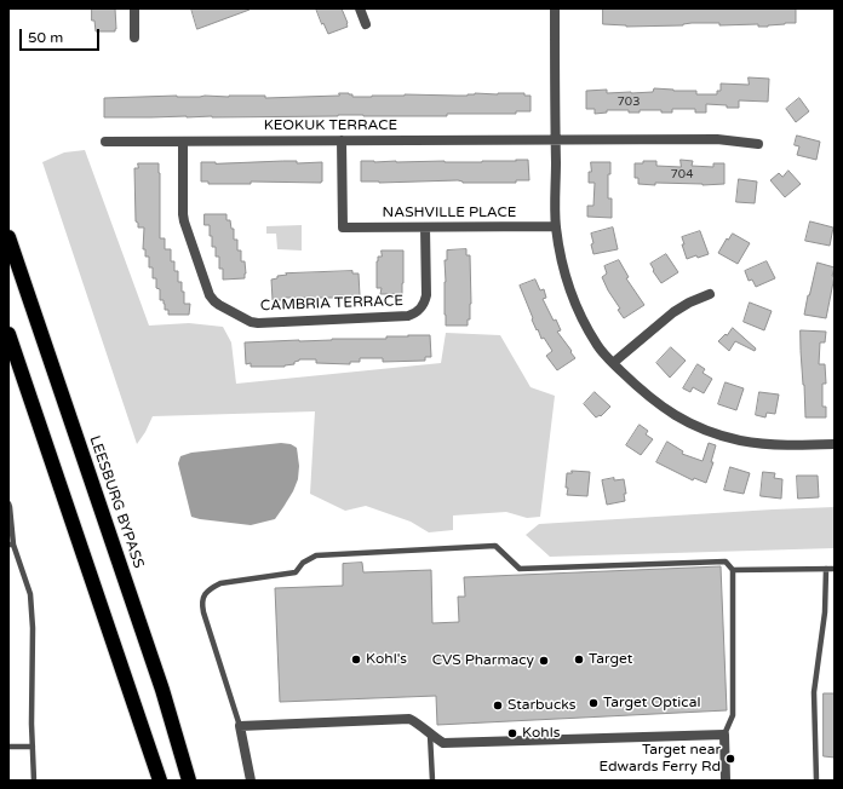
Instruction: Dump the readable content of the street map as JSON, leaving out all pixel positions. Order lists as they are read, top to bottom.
{
  "streets": {
    "highway": ["LEESBURG BYPASS"],
    "street": ["KEOKUK TERRACE", "NASHVILLE PLACE", "CAMBRIA TERRACE"]
  },
  "crossings": [
    ["KEOKUK TERRACE", "NASHVILLE PLACE"],
    ["KEOKUK TERRACE", "CAMBRIA TERRACE"],
    ["NASHVILLE PLACE", "CAMBRIA TERRACE"]
  ],
  "places": [
    "Kohl's",
    "Target",
    "CVS Pharmacy",
    "Target Optical",
    "Starbucks",
    "Kohls",
    "Target near Edwards Ferry Rd"
  ],
  "house_numbers": ["703", "704"],
  "scale_bar": "50 m"
}
